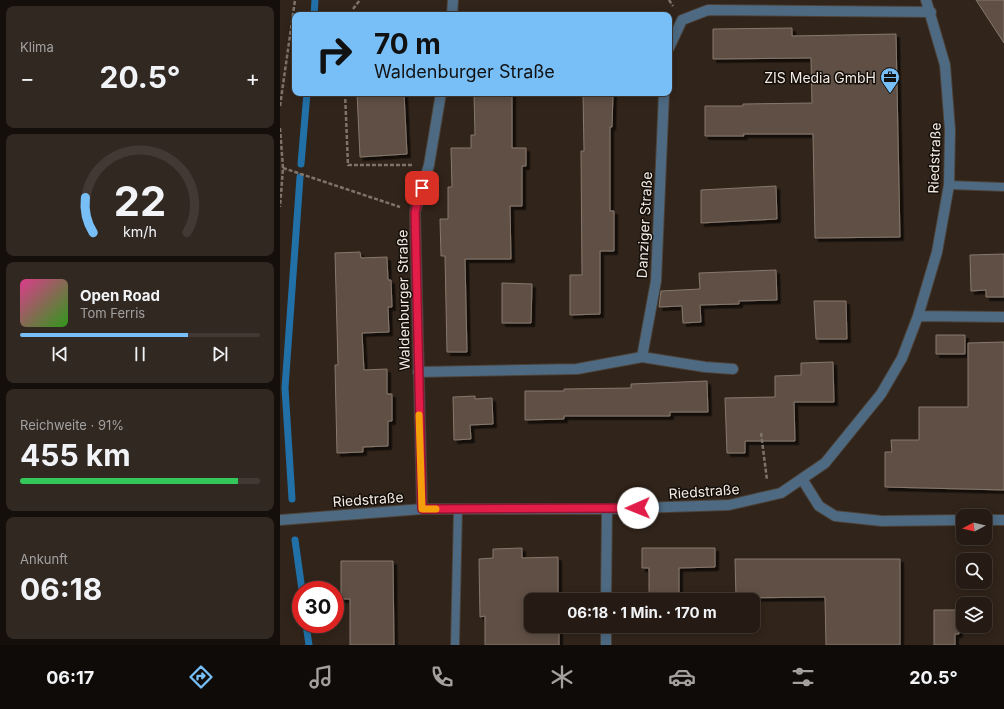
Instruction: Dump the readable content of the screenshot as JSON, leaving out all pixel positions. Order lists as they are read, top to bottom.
{
  "streets": {
    "street": ["Riedstraße", "Danziger Straße", "Waldenburger Straße"]
  },
  "crossings": [
    ["Riedstraße", "Waldenburger Straße"]
  ],
  "places": {
    "office": ["ZIS Media GmbH"]
  },
  "north": "left",
  "page": {
    "tile": [
      "Klima",
      ["Reichweite · 91%", "455 km"],
      ["Ankunft", "06:18"]
    ],
    "turn": ["70 m", "Waldenburger Straße"],
    "heat": ["−", "20.5°", "+"],
    "song": ["Open Road", "Tom Ferris"],
    "limit": "30",
    "trip": "06:18 · 1 Min. · 170 m",
    "tabs": ["06:17", "20.5°"],
    "gauge": ["22", "km/h"]
  }
}
